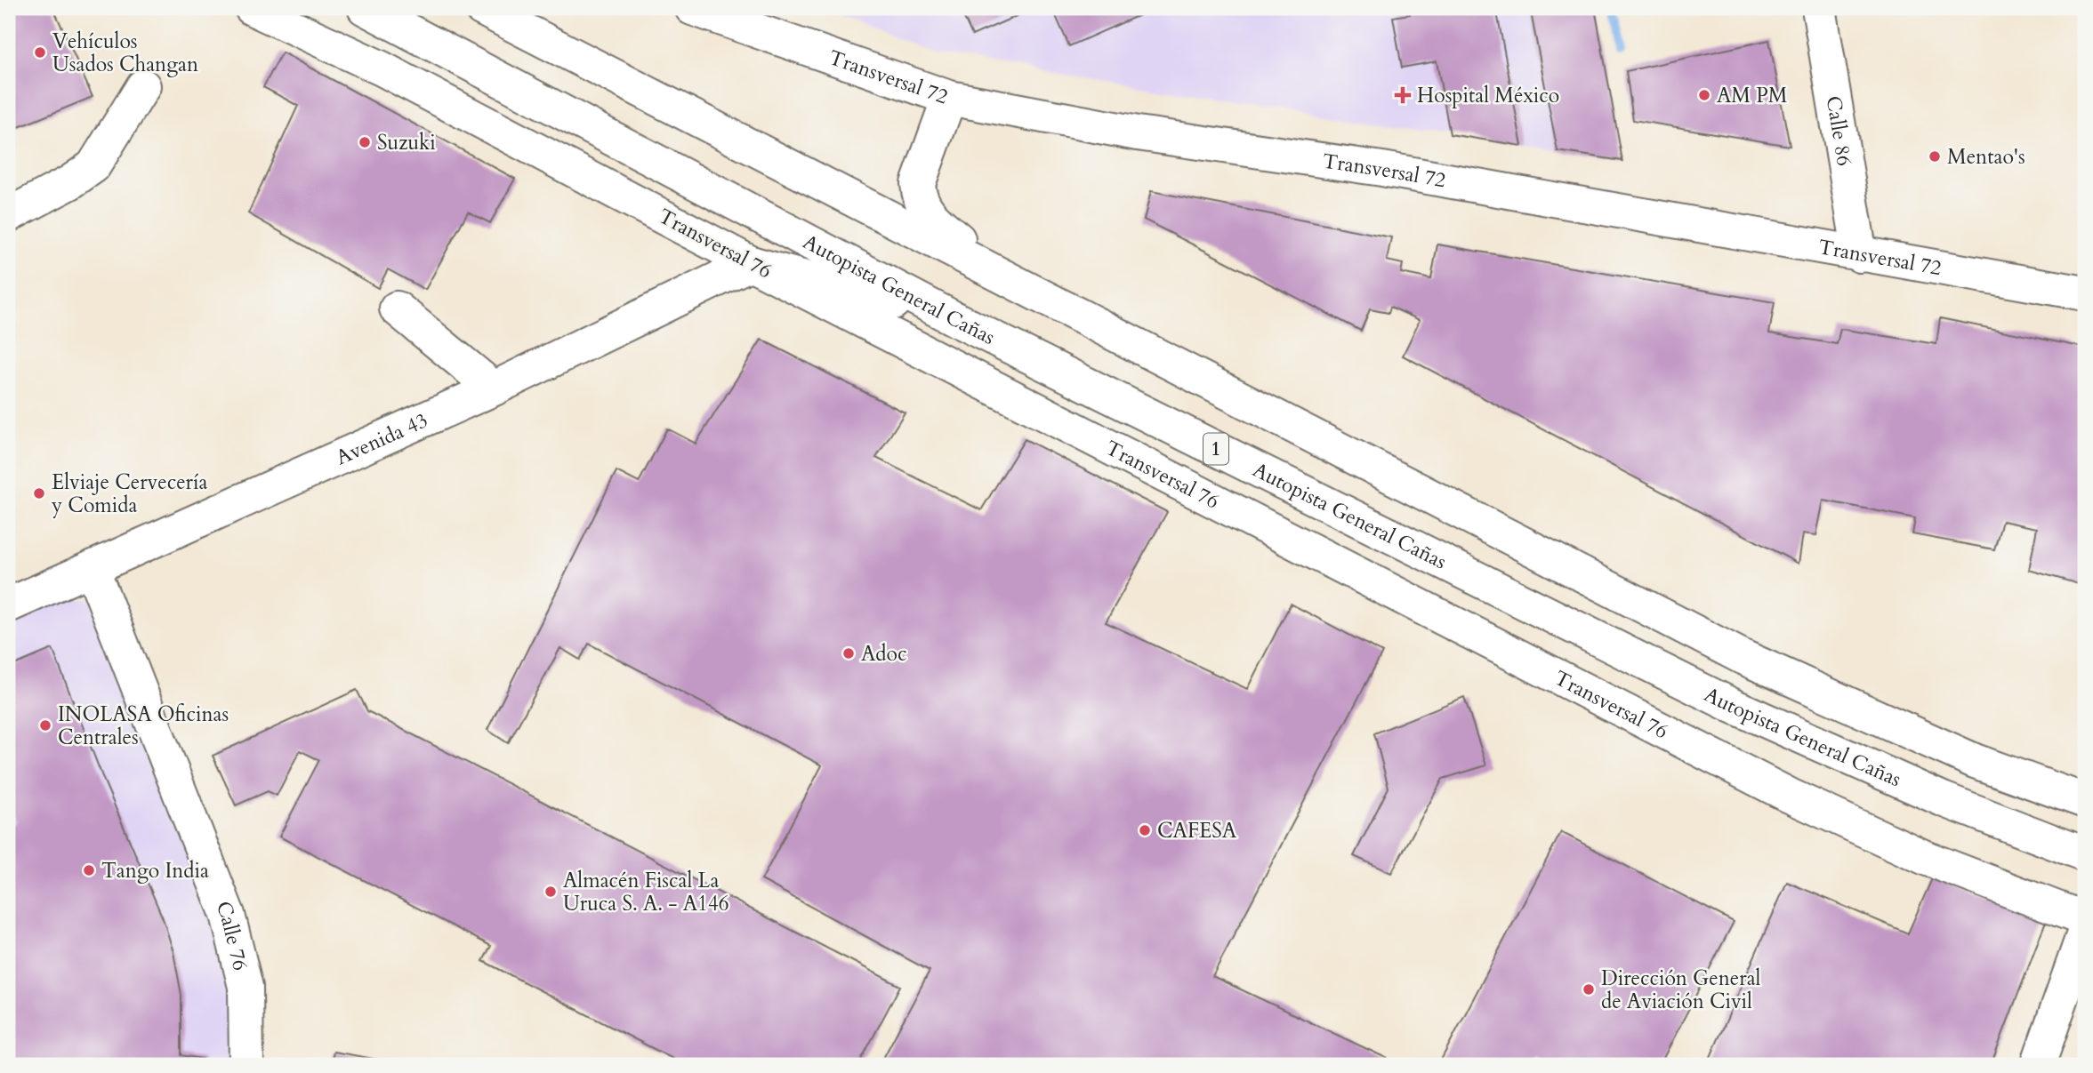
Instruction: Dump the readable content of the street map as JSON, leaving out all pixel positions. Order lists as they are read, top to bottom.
{
  "streets": {
    "main road": [
      "Transversal 72",
      "Calle 86",
      "Transversal 76",
      "Autopista General Cañas",
      "Avenida 43",
      "1",
      "Calle 76"
    ]
  },
  "crossings": [
    ["Transversal 72", "Calle 86"],
    ["Transversal 76", "Avenida 43"],
    ["Avenida 43", "Calle 76"]
  ],
  "places": {
    "other": [
      "Vehículos Usados Changan",
      "AM PM",
      "Suzuki",
      "Mentao's",
      "Elviaje Cervecería y Comida",
      "Adoc",
      "INOLASA Oficinas Centrales",
      "CAFESA",
      "Tango India",
      "Almacén Fiscal La Uruca S. A. - A146",
      "Dirección General de Aviación Civil"
    ],
    "health": ["Hospital México"]
  }
}
